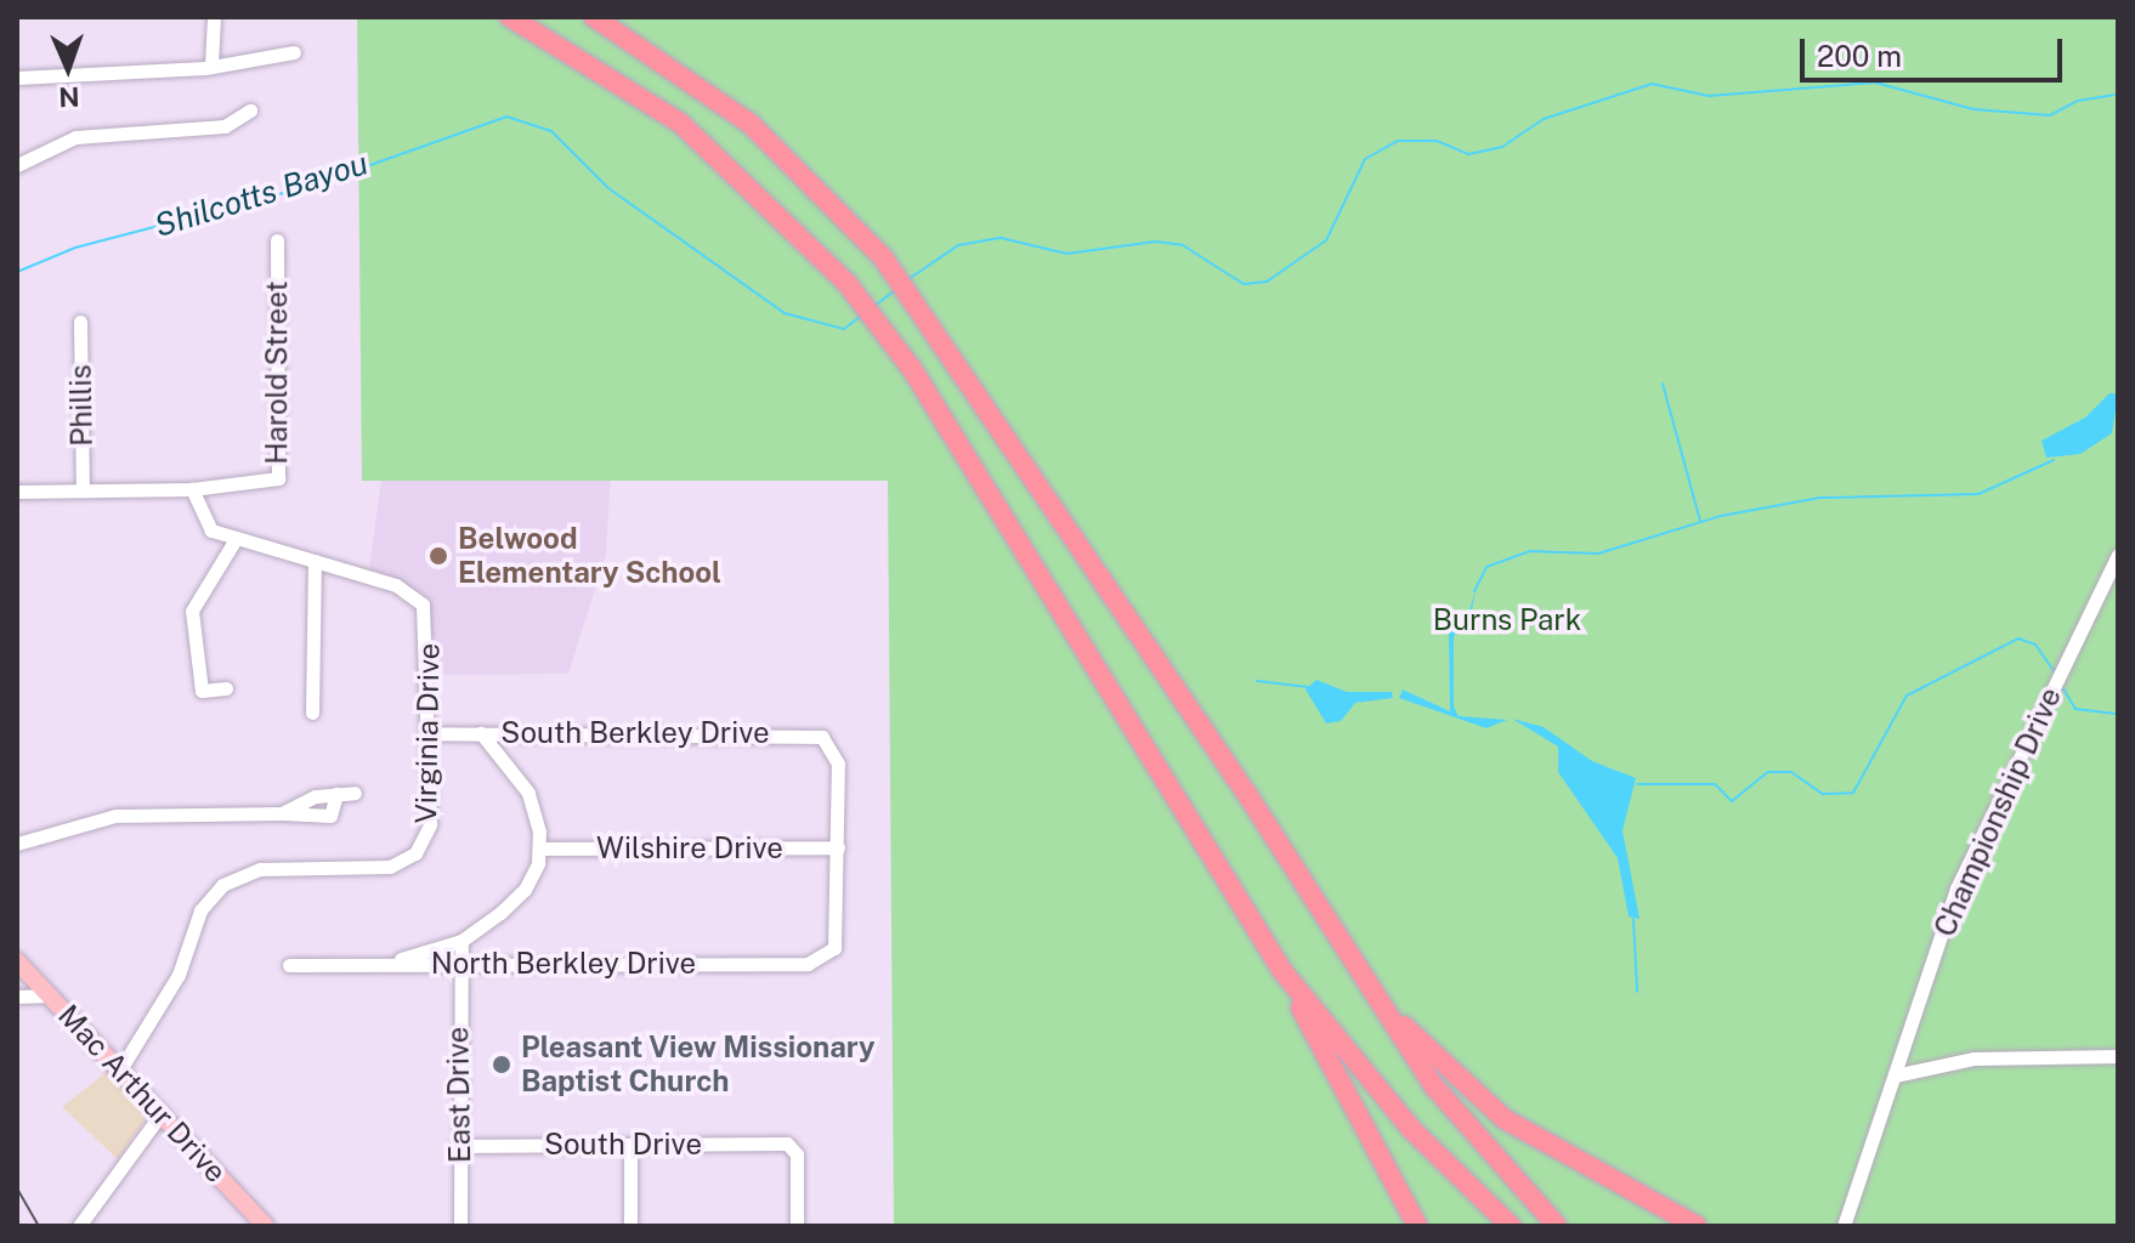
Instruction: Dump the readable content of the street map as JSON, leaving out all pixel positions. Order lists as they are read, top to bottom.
{
  "streets": {
    "main road": ["Mac Arthur Drive"],
    "street": [
      "Harold Street",
      "Phillis",
      "Virginia Drive",
      "South Berkley Drive",
      "Championship Drive",
      "Wilshire Drive",
      "North Berkley Drive",
      "East Drive",
      "South Drive"
    ]
  },
  "crossings": [
    ["Virginia Drive", "South Berkley Drive"],
    ["Virginia Drive", "Mac Arthur Drive"],
    ["South Berkley Drive", "Wilshire Drive"],
    ["South Berkley Drive", "North Berkley Drive"],
    ["Wilshire Drive", "North Berkley Drive"],
    ["North Berkley Drive", "East Drive"],
    ["East Drive", "South Drive"]
  ],
  "water": ["Shilcotts Bayou"],
  "parks": ["Burns Park"],
  "places": ["Belwood Elementary School", "Pleasant View Missionary Baptist Church"],
  "scale_bar": "200 m",
  "north": "bottom"
}
